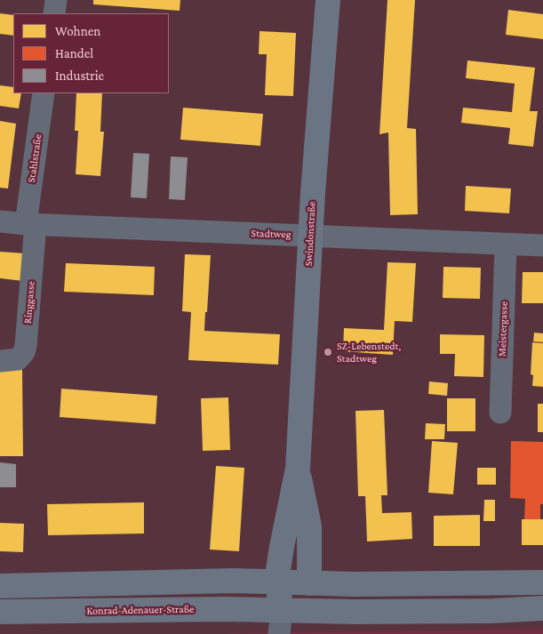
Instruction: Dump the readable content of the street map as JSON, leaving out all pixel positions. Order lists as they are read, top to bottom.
{
  "streets": {
    "street": [
      "Stahlstraße",
      "Stadtweg",
      "Swindonstraße",
      "Ringgasse",
      "Meistergasse",
      "Konrad-Adenauer-Straße"
    ]
  },
  "crossings": [
    ["Stahlstraße", "Stadtweg"],
    ["Stahlstraße", "Ringgasse"],
    ["Stadtweg", "Swindonstraße"],
    ["Stadtweg", "Ringgasse"],
    ["Stadtweg", "Meistergasse"]
  ],
  "places": ["SZ-Lebenstedt, Stadtweg"],
  "legend": ["Wohnen", "Handel", "Industrie"]
}
